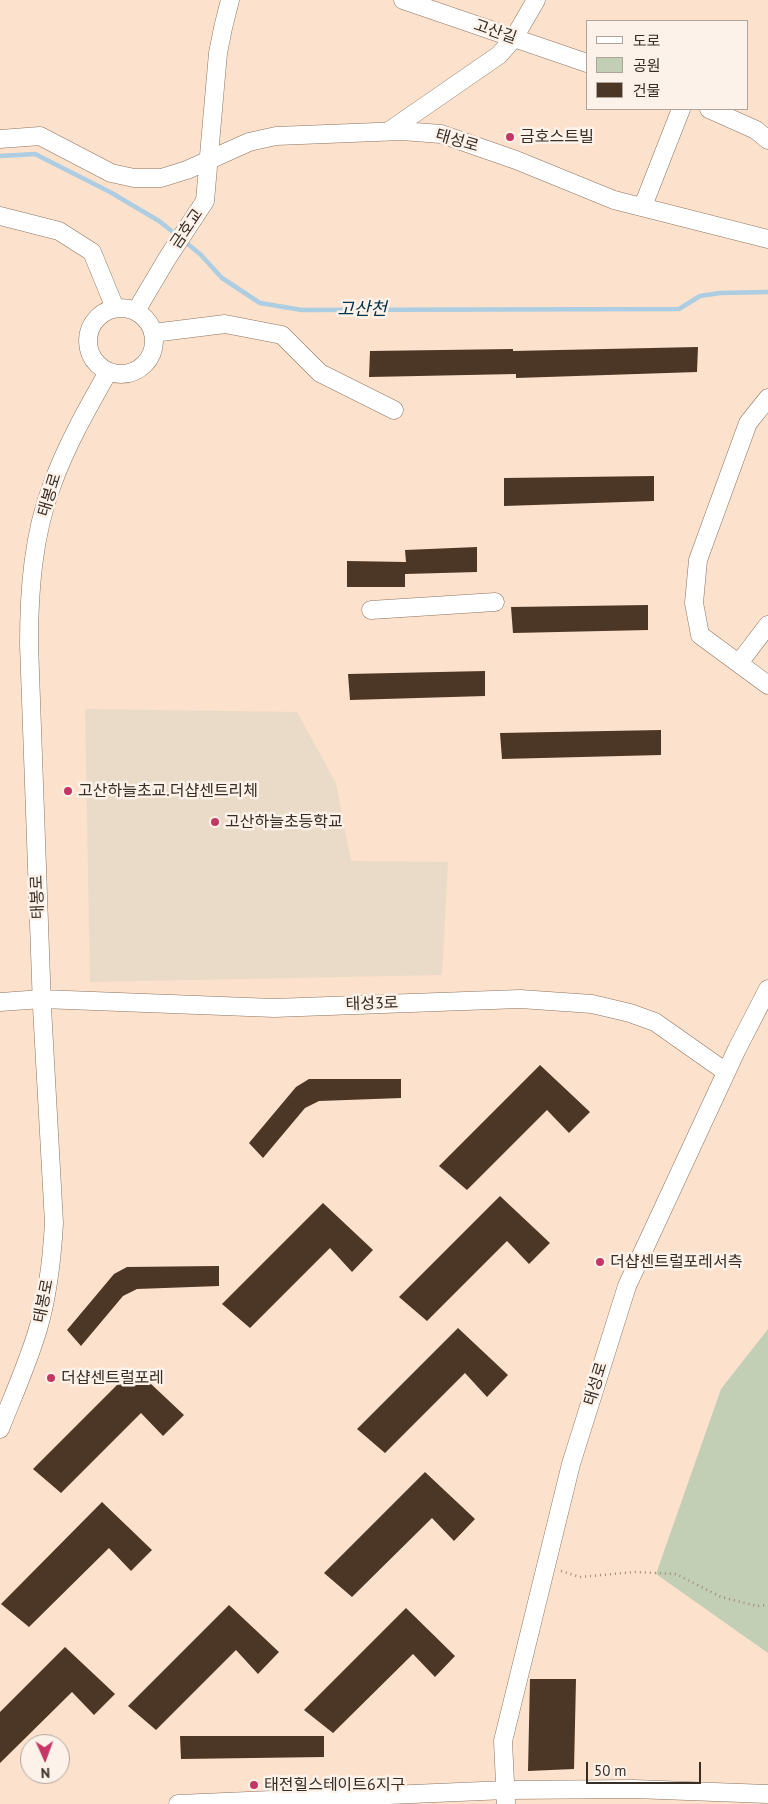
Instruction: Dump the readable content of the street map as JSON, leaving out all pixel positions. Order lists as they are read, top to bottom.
{
  "streets": {
    "street": [
      "고산길",
      "태성로",
      "금호교",
      "태봉로",
      "태성3로"
    ]
  },
  "crossings": [
    ["태성로", "금호교"],
    ["태성로", "태성3로"],
    ["금호교", "태봉로"],
    ["태봉로", "태성3로"]
  ],
  "water": ["고산천"],
  "places": [
    "금호스트빌",
    "고산하늘초교.더샵센트리체",
    "고산하늘초등학교",
    "더샵센트럴포레서측",
    "더샵센트럴포레",
    "태전힐스테이트6지구"
  ],
  "legend": ["도로", "공원", "건물"],
  "scale_bar": "50 m",
  "north": "bottom"
}
